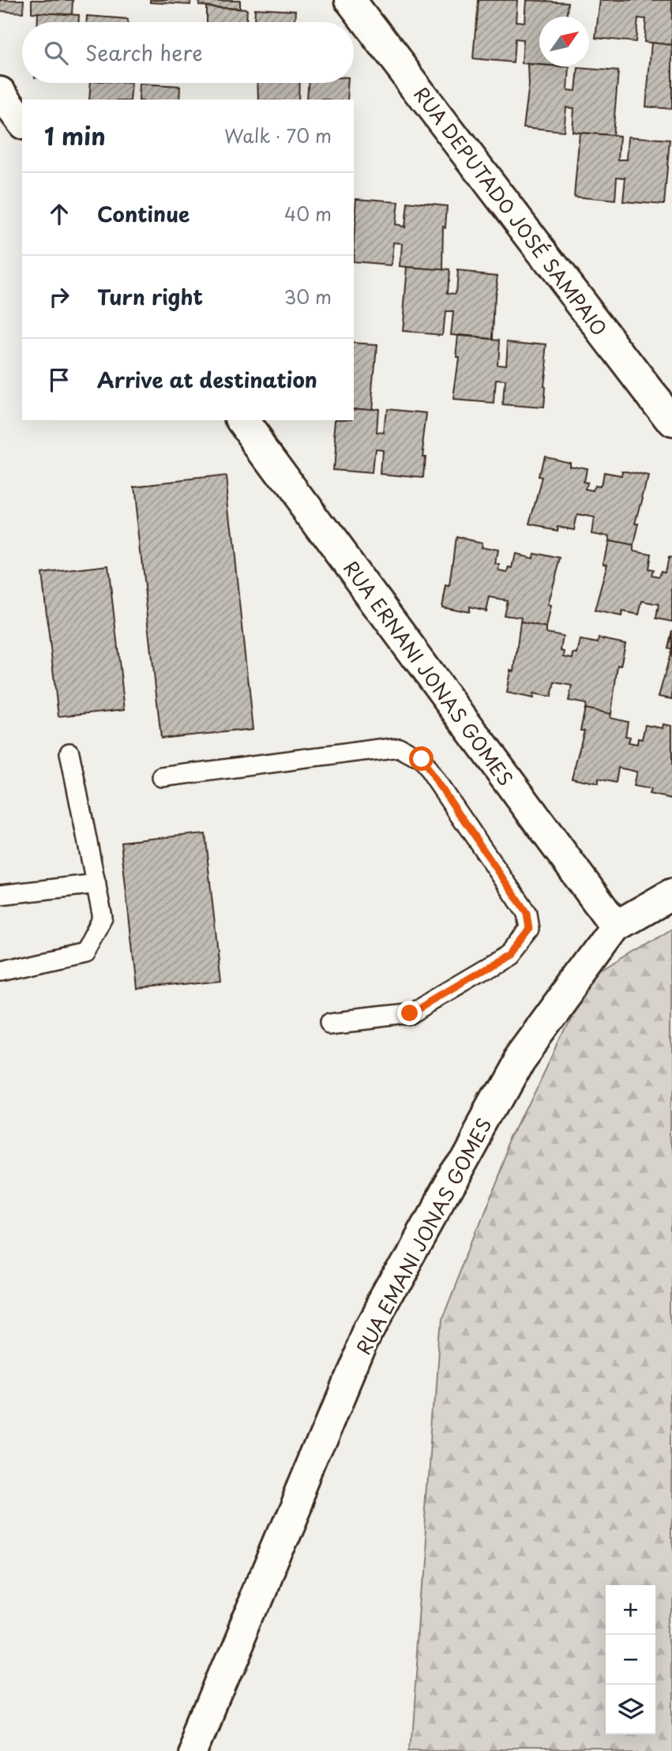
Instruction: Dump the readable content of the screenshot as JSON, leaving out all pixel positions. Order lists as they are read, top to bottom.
{
  "streets": {
    "street": ["RUA DEPUTADO JOSÉ SAMPAIO", "RUA ERNANI JONAS GOMES", "RUA EMANI JONAS GOMES"]
  },
  "crossings": [
    ["RUA ERNANI JONAS GOMES", "RUA EMANI JONAS GOMES"]
  ],
  "north": "top right",
  "page": {
    "search": "Search here",
    "heading": ["1 min", "Walk · 70 m"],
    "list": [
      ["Continue", "40 m"],
      ["Turn right", "30 m"],
      "Arrive at destination"
    ],
    "map_buttons": ["+", "−"]
  }
}
